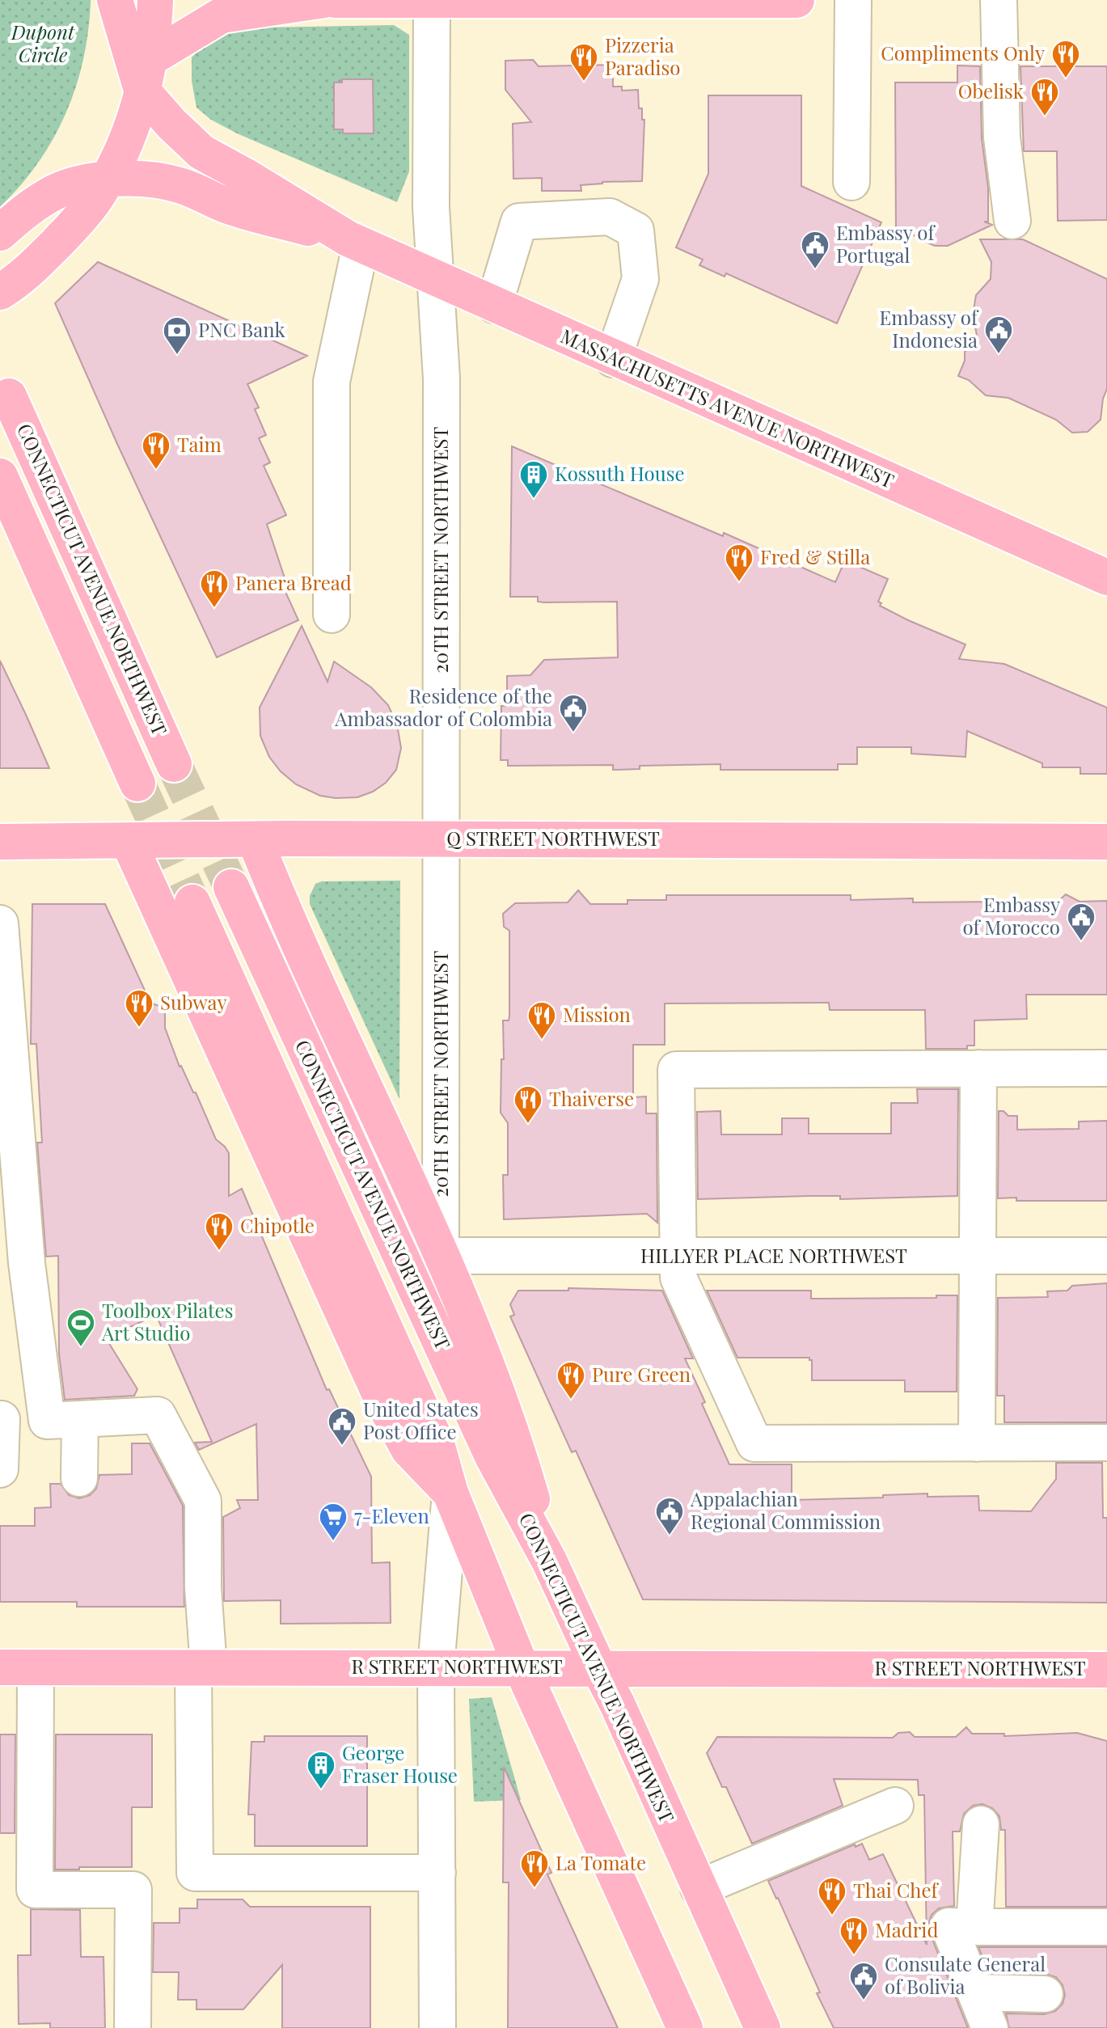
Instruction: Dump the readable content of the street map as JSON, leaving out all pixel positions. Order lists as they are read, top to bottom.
{
  "streets": {
    "main road": [
      "MASSACHUSETTS AVENUE NORTHWEST",
      "CONNECTICUT AVENUE NORTHWEST",
      "Q STREET NORTHWEST",
      "R STREET NORTHWEST"
    ],
    "street": ["20TH STREET NORTHWEST", "HILLYER PLACE NORTHWEST"]
  },
  "crossings": [
    ["MASSACHUSETTS AVENUE NORTHWEST", "20TH STREET NORTHWEST"],
    ["20TH STREET NORTHWEST", "Q STREET NORTHWEST"],
    ["20TH STREET NORTHWEST", "HILLYER PLACE NORTHWEST"],
    ["CONNECTICUT AVENUE NORTHWEST", "R STREET NORTHWEST"]
  ],
  "parks": ["Dupont Circle"],
  "places": {
    "restaurant": [
      "Compliments Only",
      "Pizzeria Paradiso",
      "Obelisk",
      "Taim",
      "Fred & Stilla",
      "Panera Bread",
      "Subway",
      "Mission",
      "Thaiverse",
      "Chipotle",
      "Pure Green",
      "La Tomate",
      "Thai Chef",
      "Madrid"
    ],
    "public building": [
      "Embassy of Portugal",
      "Embassy of Indonesia",
      "Residence of the Ambassador of Colombia",
      "Embassy of Morocco",
      "United States Post Office",
      "Appalachian Regional Commission",
      "Consulate General of Bolivia"
    ],
    "bank": ["PNC Bank"],
    "building": ["Kossuth House", "George Fraser House"],
    "sports": ["Toolbox Pilates Art Studio"],
    "supermarket": ["7-Eleven"]
  }
}
